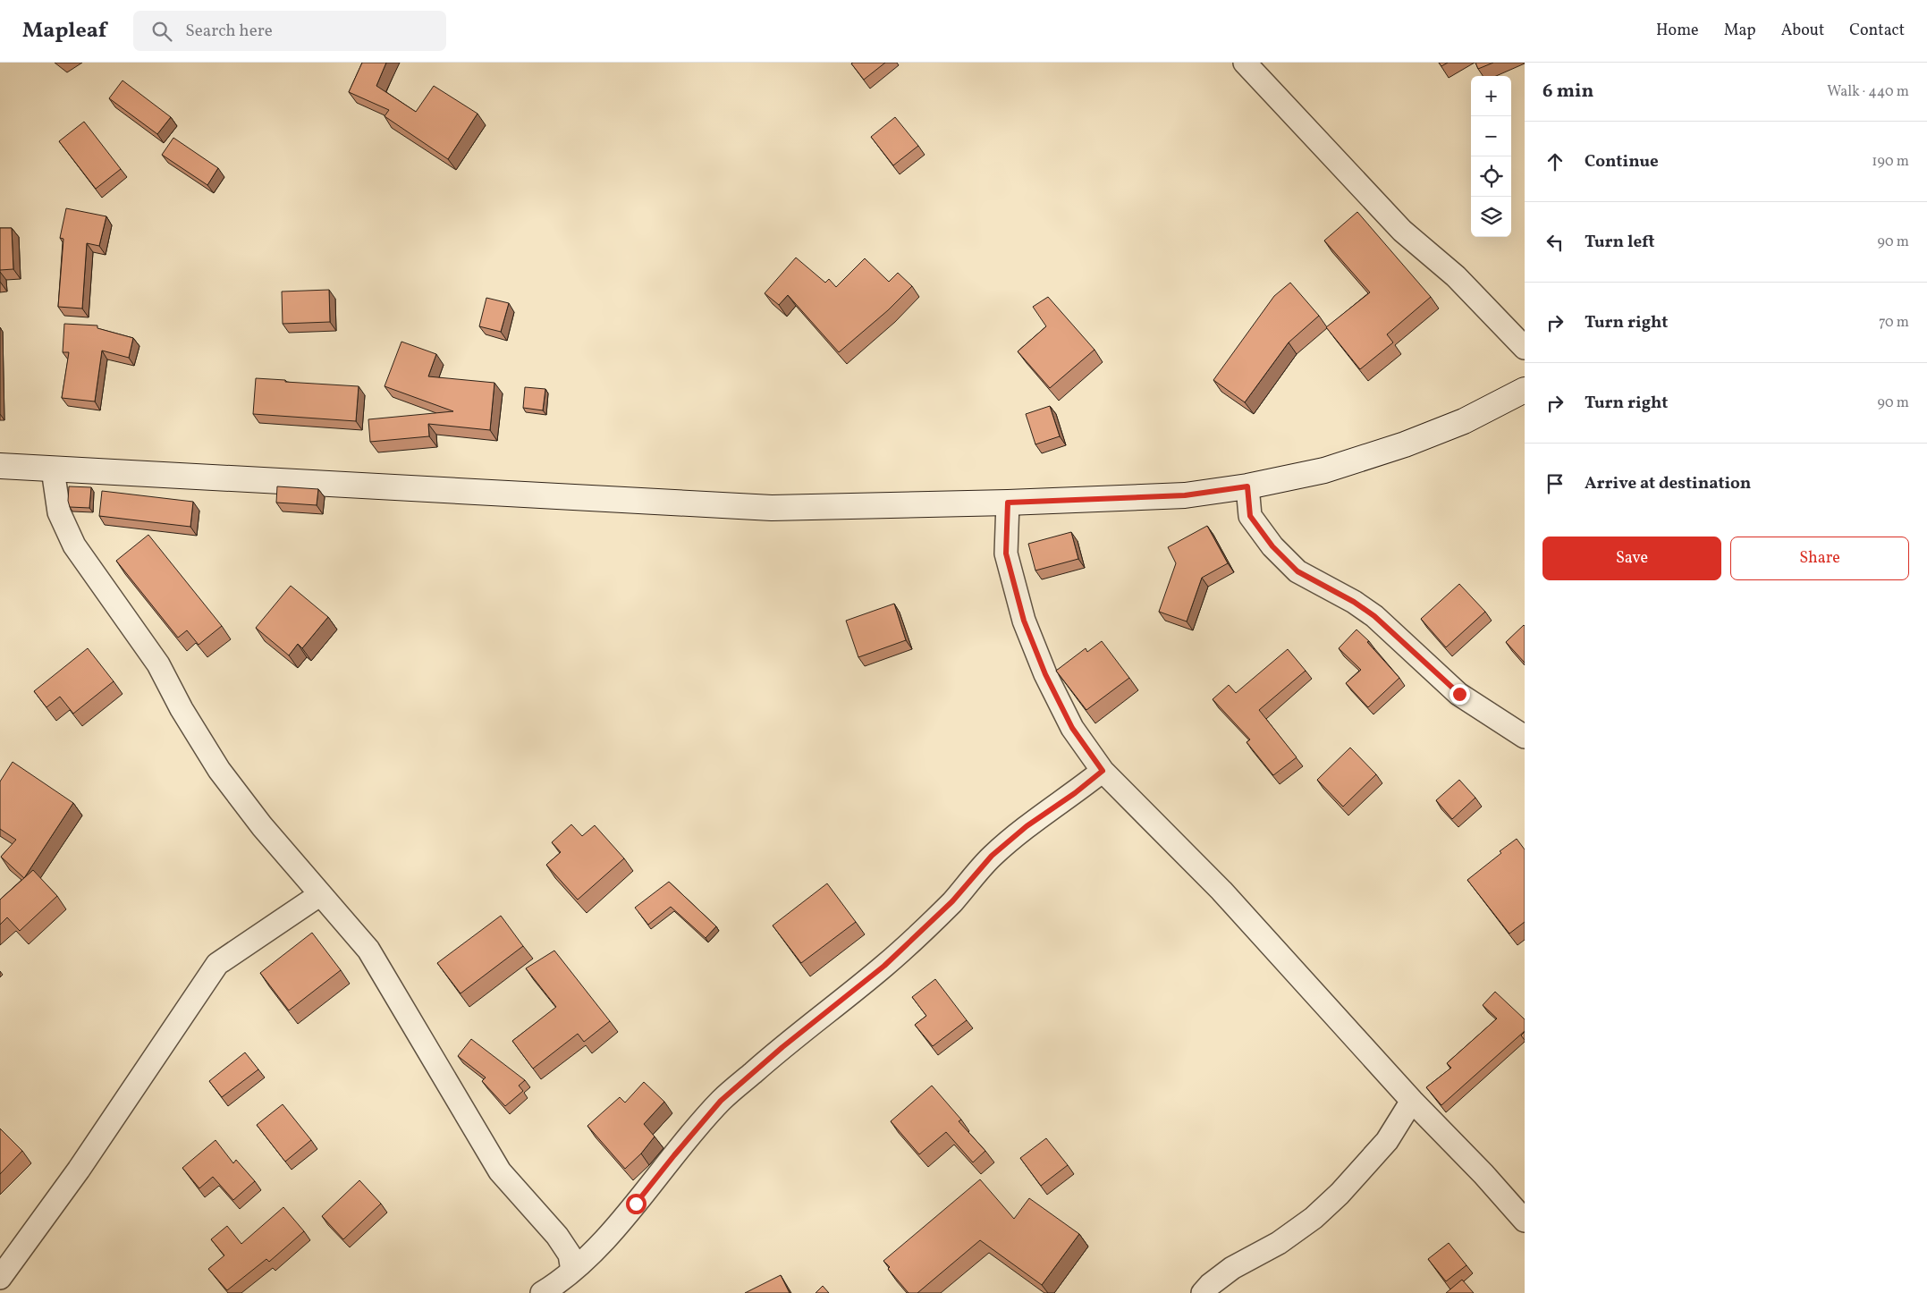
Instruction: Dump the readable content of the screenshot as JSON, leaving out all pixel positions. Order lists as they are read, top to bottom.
{
  "page": {
    "header": "Mapleaf",
    "search": "Search here",
    "nav": [
      "Home",
      "Map",
      "About",
      "Contact"
    ],
    "heading": ["6 min", "Walk · 440 m"],
    "map_buttons": ["+", "−"],
    "list": [
      ["Continue", "190 m"],
      ["Turn left", "90 m"],
      ["Turn right", "70 m"],
      ["Turn right", "90 m"],
      "Arrive at destination"
    ],
    "buttons": ["Save", "Share"]
  }
}
